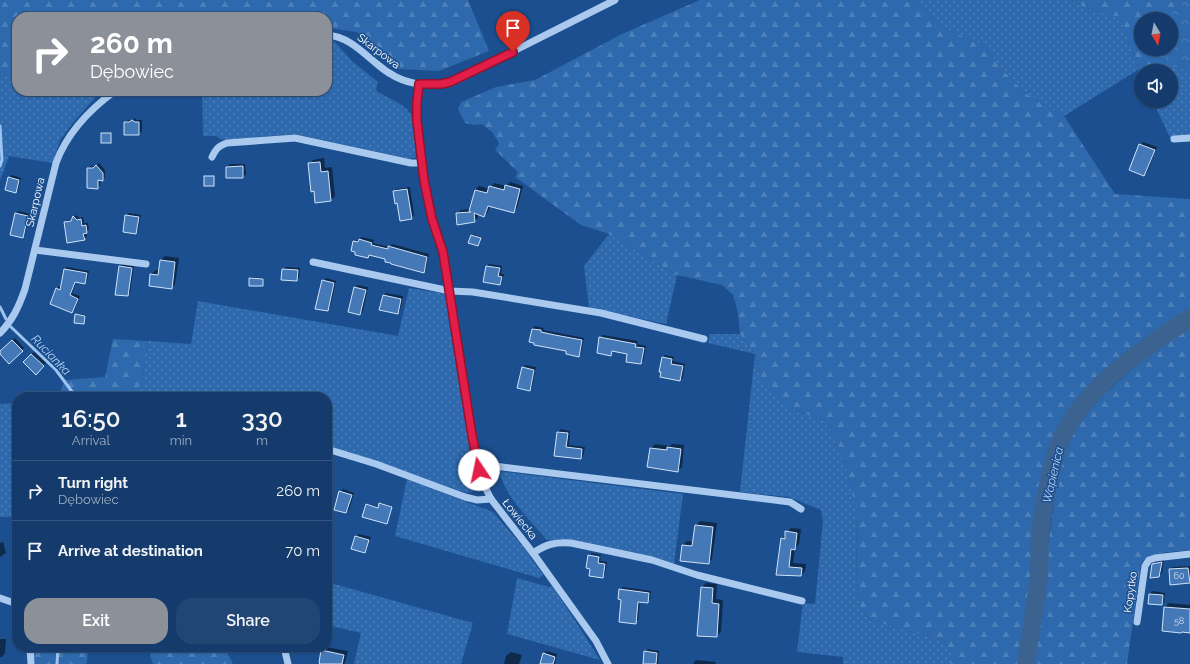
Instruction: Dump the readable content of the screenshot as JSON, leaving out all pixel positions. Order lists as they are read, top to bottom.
{
  "streets": {
    "street": ["Skarpowa", "Łowiecka", "Kopytko"]
  },
  "crossings": [
    ["Skarpowa", "Łowiecka"]
  ],
  "water": ["Rucianka", "Wapienica"],
  "house_numbers": ["60", "58"],
  "north": "bottom",
  "page": {
    "turn": ["260 m", "Dębowiec"],
    "eta": [
      "16:50",
      "Arrival",
      "1",
      "min",
      "330",
      "m"
    ],
    "list": [
      {
        "name": "Turn right",
        "note": "Dębowiec",
        "value": "260 m"
      },
      {
        "name": "Arrive at destination",
        "value": "70 m"
      }
    ],
    "buttons": ["Exit", "Share"]
  }
}
